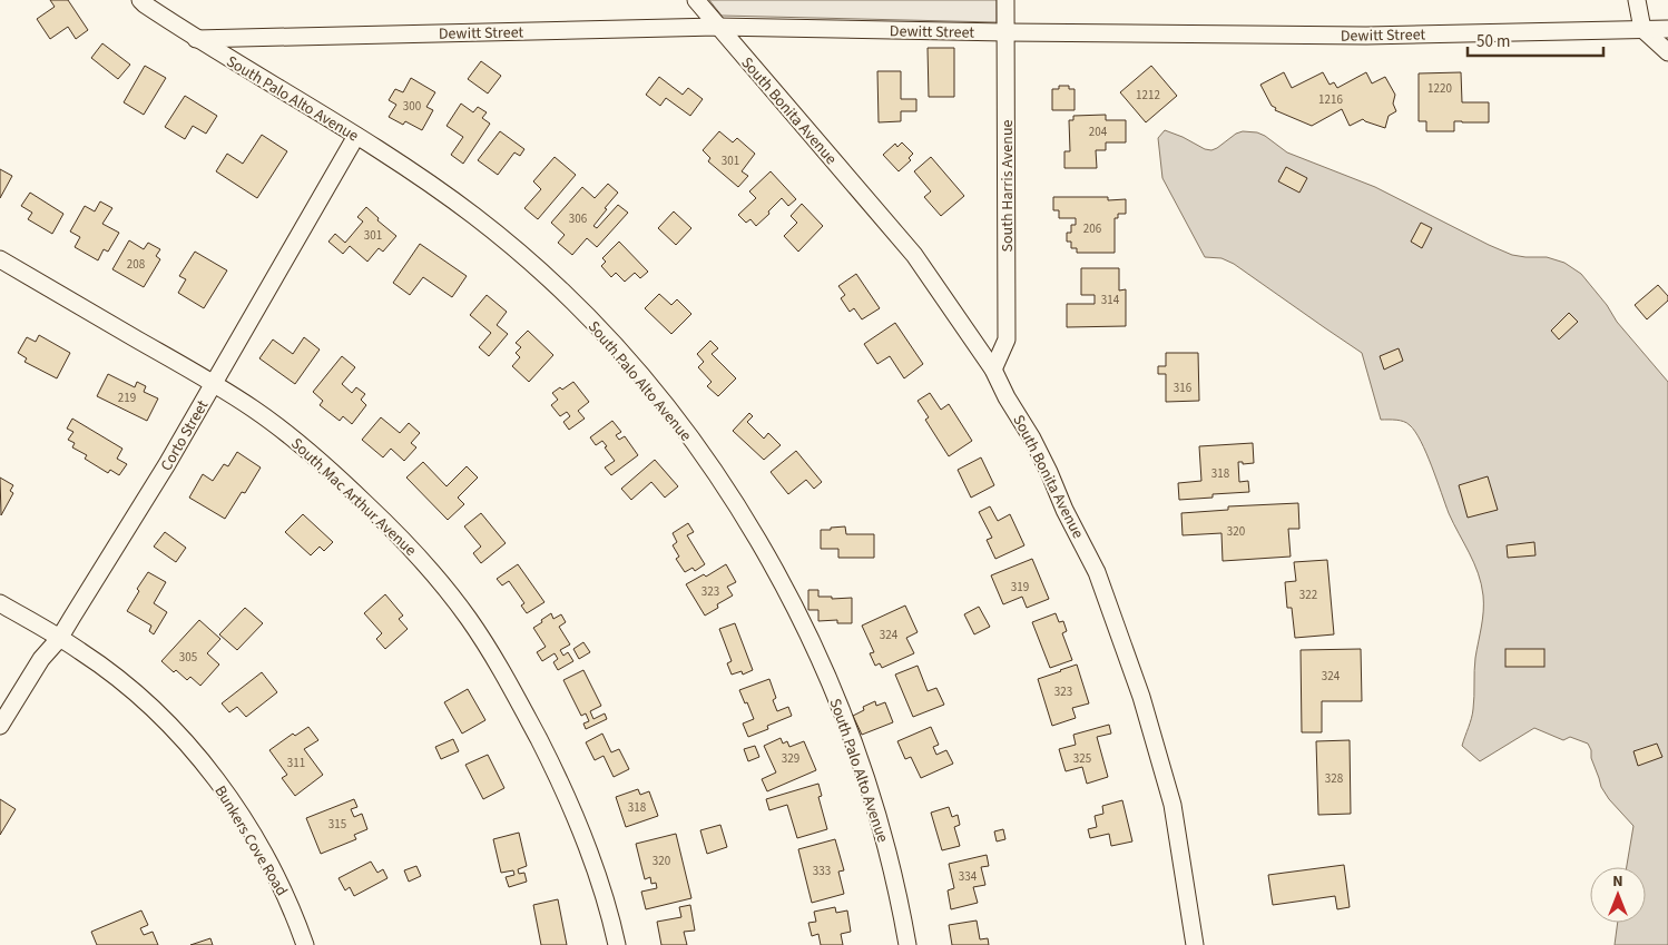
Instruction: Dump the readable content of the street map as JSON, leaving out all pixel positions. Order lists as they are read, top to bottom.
{
  "streets": {
    "street": [
      "Dewitt Street",
      "South Palo Alto Avenue",
      "South Bonita Avenue",
      "South Harris Avenue",
      "Corto Street",
      "South Mac Arthur Avenue",
      "Bunkers Cove Road"
    ]
  },
  "crossings": [
    ["Dewitt Street", "South Palo Alto Avenue"],
    ["Dewitt Street", "South Bonita Avenue"],
    ["Dewitt Street", "South Harris Avenue"],
    ["South Palo Alto Avenue", "Corto Street"],
    ["South Bonita Avenue", "South Harris Avenue"],
    ["Corto Street", "South Mac Arthur Avenue"],
    ["Corto Street", "Bunkers Cove Road"]
  ],
  "house_numbers": [
    "1220",
    "1212",
    "1216",
    "300",
    "204",
    "301",
    "306",
    "206",
    "301",
    "208",
    "314",
    "316",
    "219",
    "318",
    "320",
    "319",
    "323",
    "322",
    "324",
    "305",
    "324",
    "323",
    "329",
    "325",
    "311",
    "328",
    "318",
    "315",
    "320",
    "333",
    "334"
  ],
  "scale_bar": "50 m",
  "north": "top"
}
